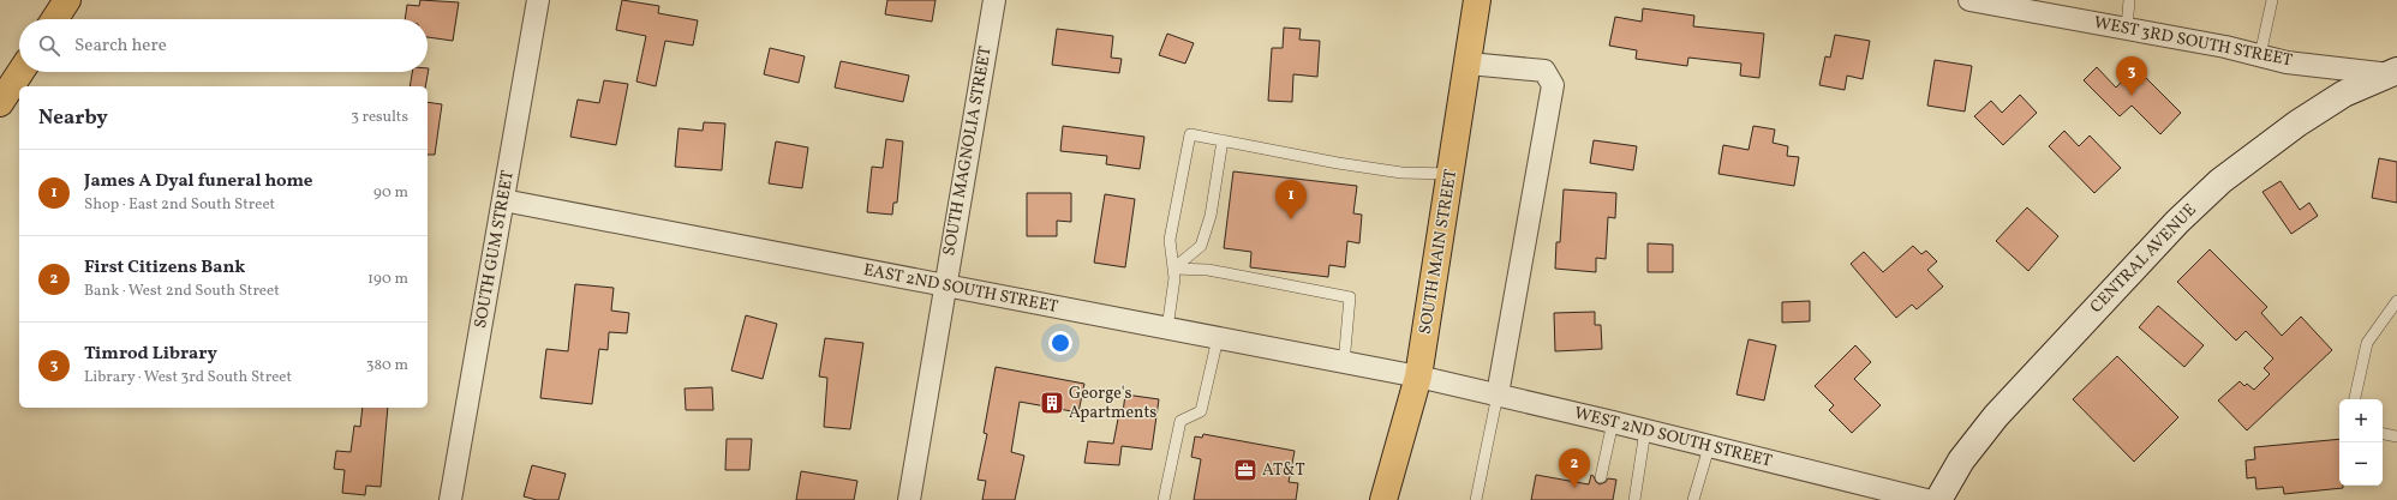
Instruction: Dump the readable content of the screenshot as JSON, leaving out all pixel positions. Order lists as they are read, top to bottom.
{
  "streets": {
    "main road": ["SOUTH MAIN STREET"],
    "street": [
      "WEST 3RD SOUTH STREET",
      "SOUTH MAGNOLIA STREET",
      "SOUTH GUM STREET",
      "CENTRAL AVENUE",
      "EAST 2ND SOUTH STREET",
      "WEST 2ND SOUTH STREET"
    ]
  },
  "crossings": [
    ["WEST 3RD SOUTH STREET", "CENTRAL AVENUE"],
    ["SOUTH MAGNOLIA STREET", "EAST 2ND SOUTH STREET"],
    ["SOUTH GUM STREET", "EAST 2ND SOUTH STREET"],
    ["SOUTH MAIN STREET", "EAST 2ND SOUTH STREET"],
    ["SOUTH MAIN STREET", "WEST 2ND SOUTH STREET"],
    ["EAST 2ND SOUTH STREET", "WEST 2ND SOUTH STREET"]
  ],
  "places": {
    "building": ["George's Apartments"],
    "office": ["AT&T"]
  },
  "page": {
    "search": "Search here",
    "pins": ["3", "1", "2"],
    "heading": ["Nearby", "3 results"],
    "list": [
      {
        "mark": "1",
        "name": "James A Dyal funeral home",
        "note": "Shop · East 2nd South Street",
        "value": "90 m"
      },
      {
        "mark": "2",
        "name": "First Citizens Bank",
        "note": "Bank · West 2nd South Street",
        "value": "190 m"
      },
      {
        "mark": "3",
        "name": "Timrod Library",
        "note": "Library · West 3rd South Street",
        "value": "380 m"
      }
    ],
    "map_buttons": ["+", "−"]
  }
}
